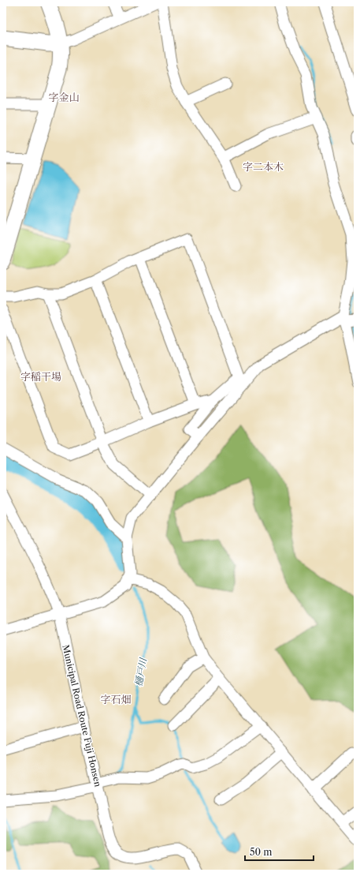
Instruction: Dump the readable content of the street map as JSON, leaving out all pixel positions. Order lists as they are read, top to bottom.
{
  "streets": {
    "street": ["Municipal Road Route Fuji Honsen"]
  },
  "districts": [
    "字金山",
    "字二本木",
    "字稲干場",
    "字石畑"
  ],
  "water": ["樋戸川"],
  "scale_bar": "50 m"
}
